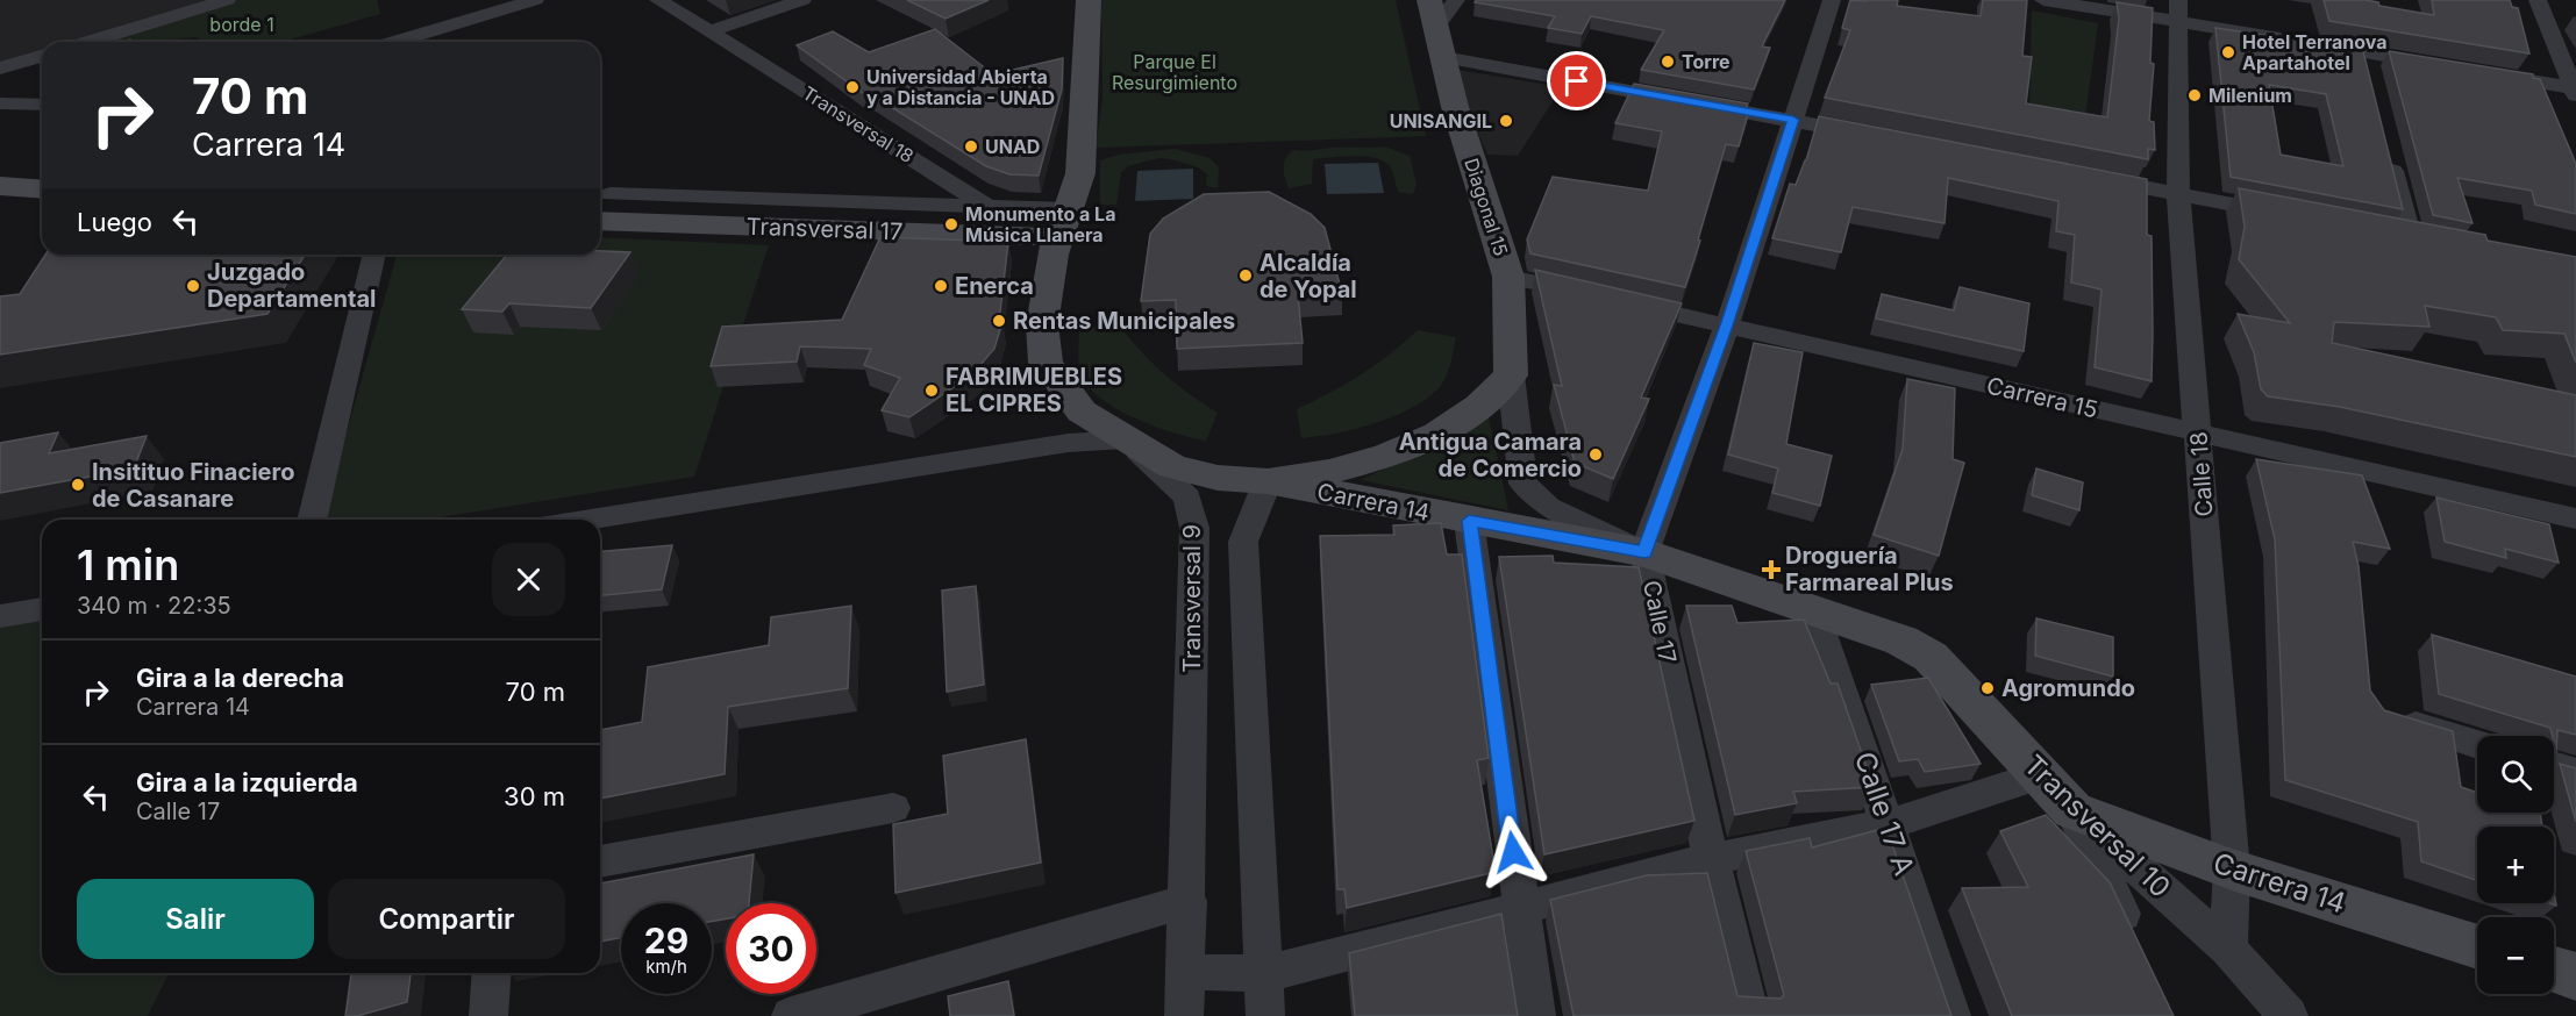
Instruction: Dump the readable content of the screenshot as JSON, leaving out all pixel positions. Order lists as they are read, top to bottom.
{
  "streets": {
    "street": [
      "Transversal 18",
      "Diagonal 15",
      "Transversal 17",
      "Carrera 15",
      "Calle 18",
      "Carrera 14",
      "Transversal 9",
      "Calle 17",
      "Calle 17 A",
      "Transversal 10"
    ]
  },
  "crossings": [
    ["Transversal 18", "Transversal 17"],
    ["Transversal 18", "Transversal 9"],
    ["Diagonal 15", "Carrera 15"],
    ["Diagonal 15", "Carrera 14"],
    ["Transversal 17", "Transversal 9"],
    ["Carrera 15", "Calle 18"],
    ["Carrera 15", "Calle 17"],
    ["Calle 18", "Carrera 14"],
    ["Calle 18", "Transversal 10"],
    ["Carrera 14", "Calle 17"],
    ["Carrera 14", "Calle 17 A"],
    ["Carrera 14", "Transversal 10"]
  ],
  "parks": ["borde 1", "Parque El Resurgimiento"],
  "places": {
    "other": [
      "Hotel Terranova Apartahotel",
      "Torre",
      "Universidad Abierta y a Distancia - UNAD",
      "Milenium",
      "UNISANGIL",
      "UNAD",
      "Monumento a La Música Llanera",
      "Alcaldía de Yopal",
      "Juzgado Departamental",
      "Enerca",
      "Rentas Municipales",
      "FABRIMUEBLES EL CIPRES",
      "Antigua Camara de Comercio",
      "Insitituo Finaciero de Casanare",
      "Agromundo"
    ],
    "health": ["Droguería Farmareal Plus"]
  },
  "page": {
    "turn": ["70 m", "Carrera 14"],
    "then": "Luego",
    "heading": ["1 min", "340 m · 22:35"],
    "list": [
      {
        "name": "Gira a la derecha",
        "note": "Carrera 14",
        "value": "70 m"
      },
      {
        "name": "Gira a la izquierda",
        "note": "Calle 17",
        "value": "30 m"
      }
    ],
    "map_buttons": ["+", "−"],
    "buttons": ["Salir", "Compartir"],
    "speed": "29 km/h",
    "limit": "30"
  }
}
